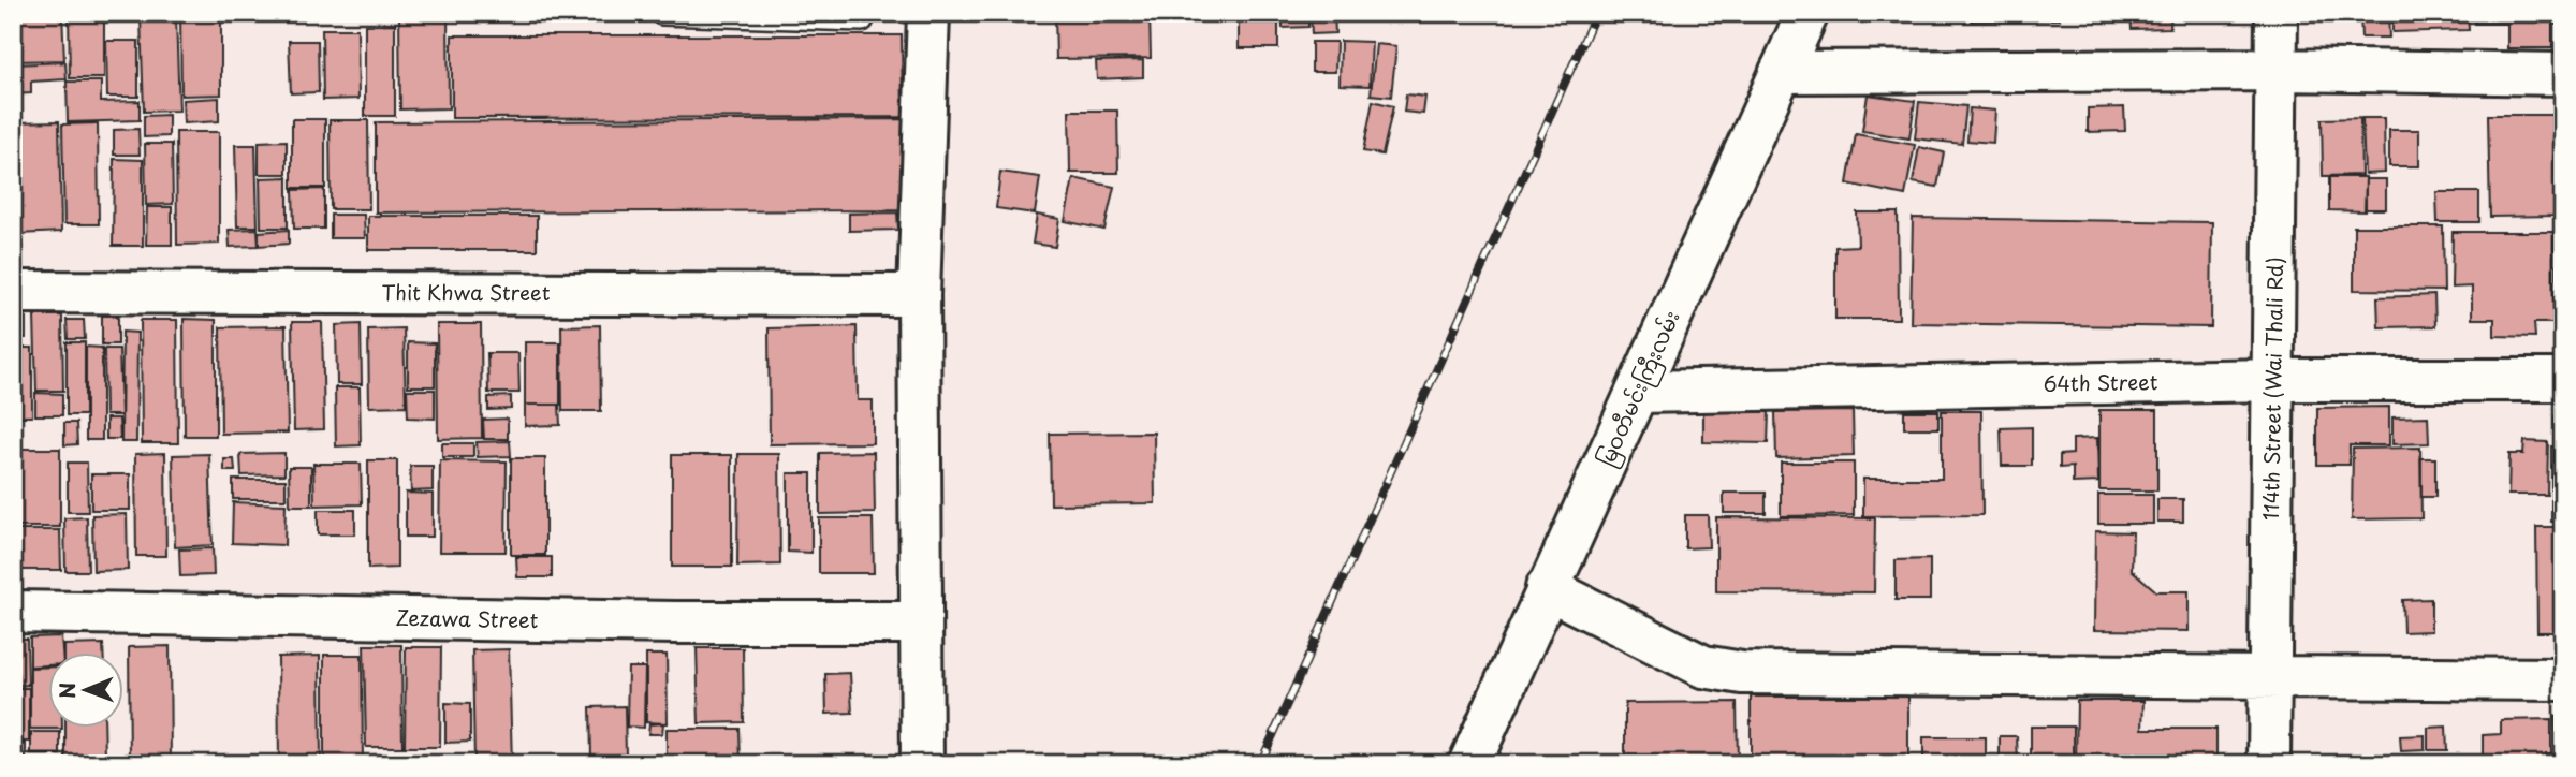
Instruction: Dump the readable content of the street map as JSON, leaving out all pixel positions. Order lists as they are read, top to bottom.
{
  "streets": {
    "street": [
      "Thit Khwa Street",
      "64th Street",
      "မြဝတီမင်းကြီးလမ်း",
      "114th Street (Wai Thali Rd)",
      "Zezawa Street"
    ]
  },
  "crossings": [
    ["64th Street", "မြဝတီမင်းကြီးလမ်း"],
    ["64th Street", "114th Street (Wai Thali Rd)"]
  ],
  "north": "left"
}
